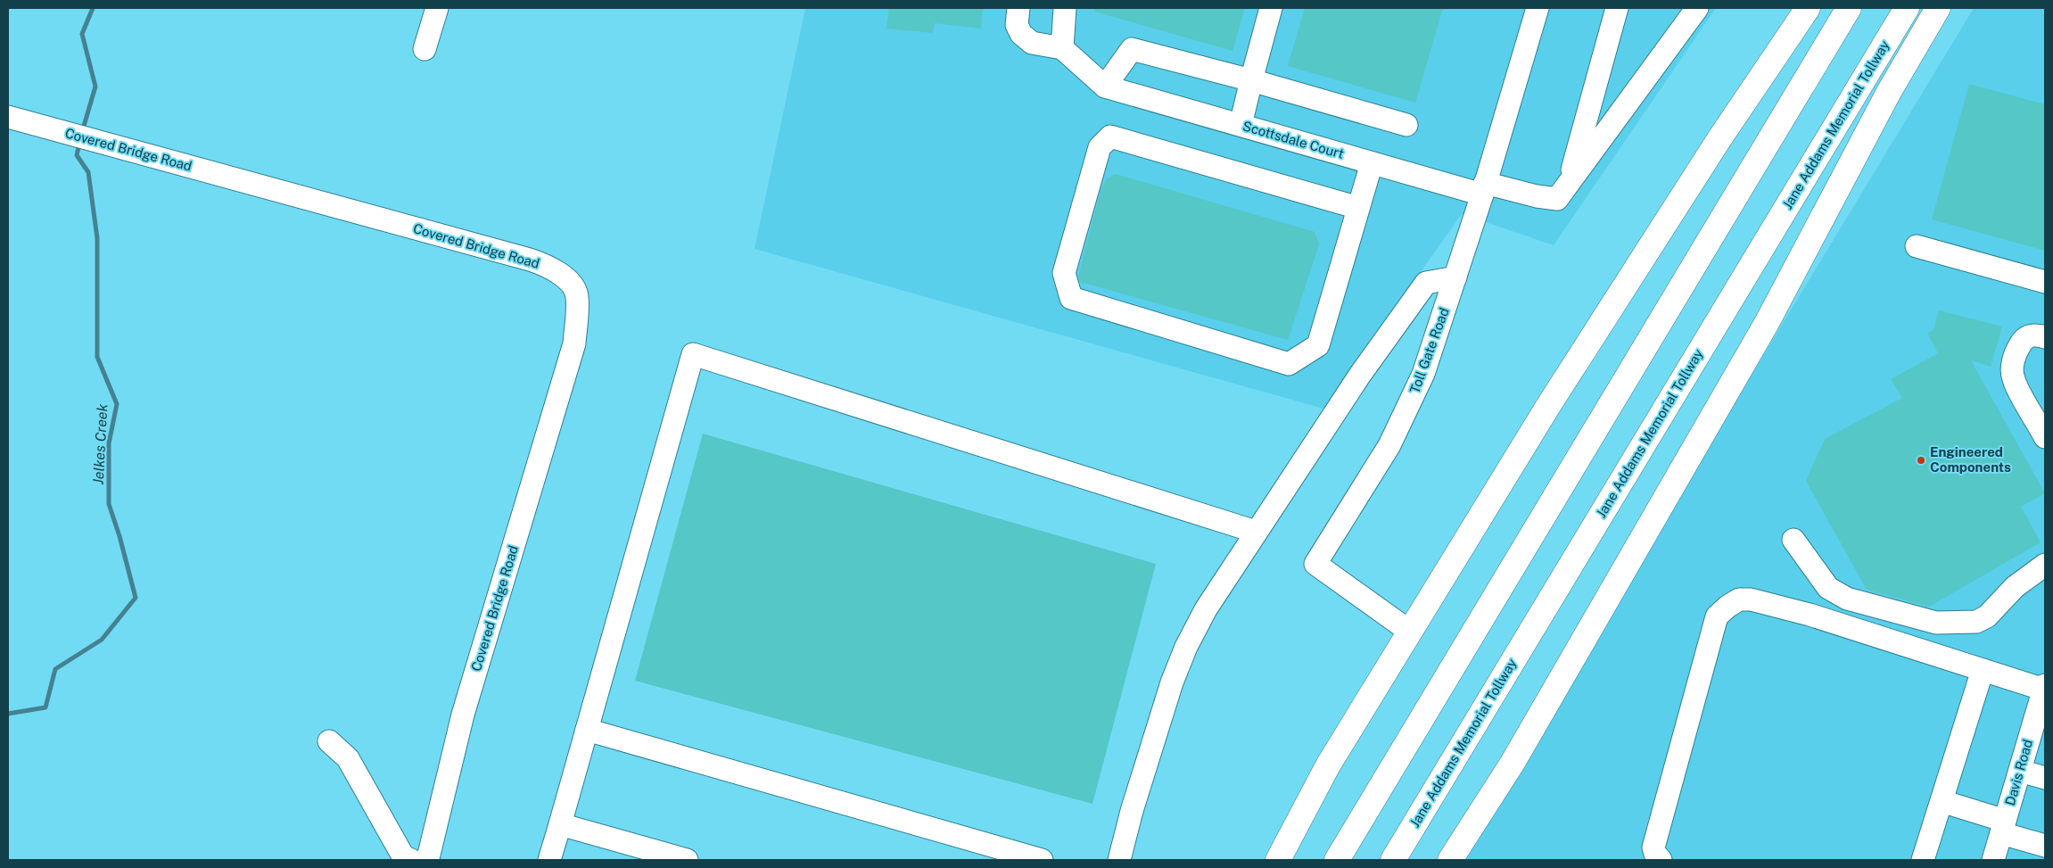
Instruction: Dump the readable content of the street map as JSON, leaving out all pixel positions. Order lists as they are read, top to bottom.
{
  "streets": {
    "highway": ["Jane Addams Memorial Tollway"],
    "street": [
      "Scottsdale Court",
      "Covered Bridge Road",
      "Toll Gate Road",
      "Davis Road"
    ]
  },
  "crossings": [
    ["Scottsdale Court", "Toll Gate Road"]
  ],
  "water": ["Jelkes Creek"],
  "places": ["Engineered Components"]
}
